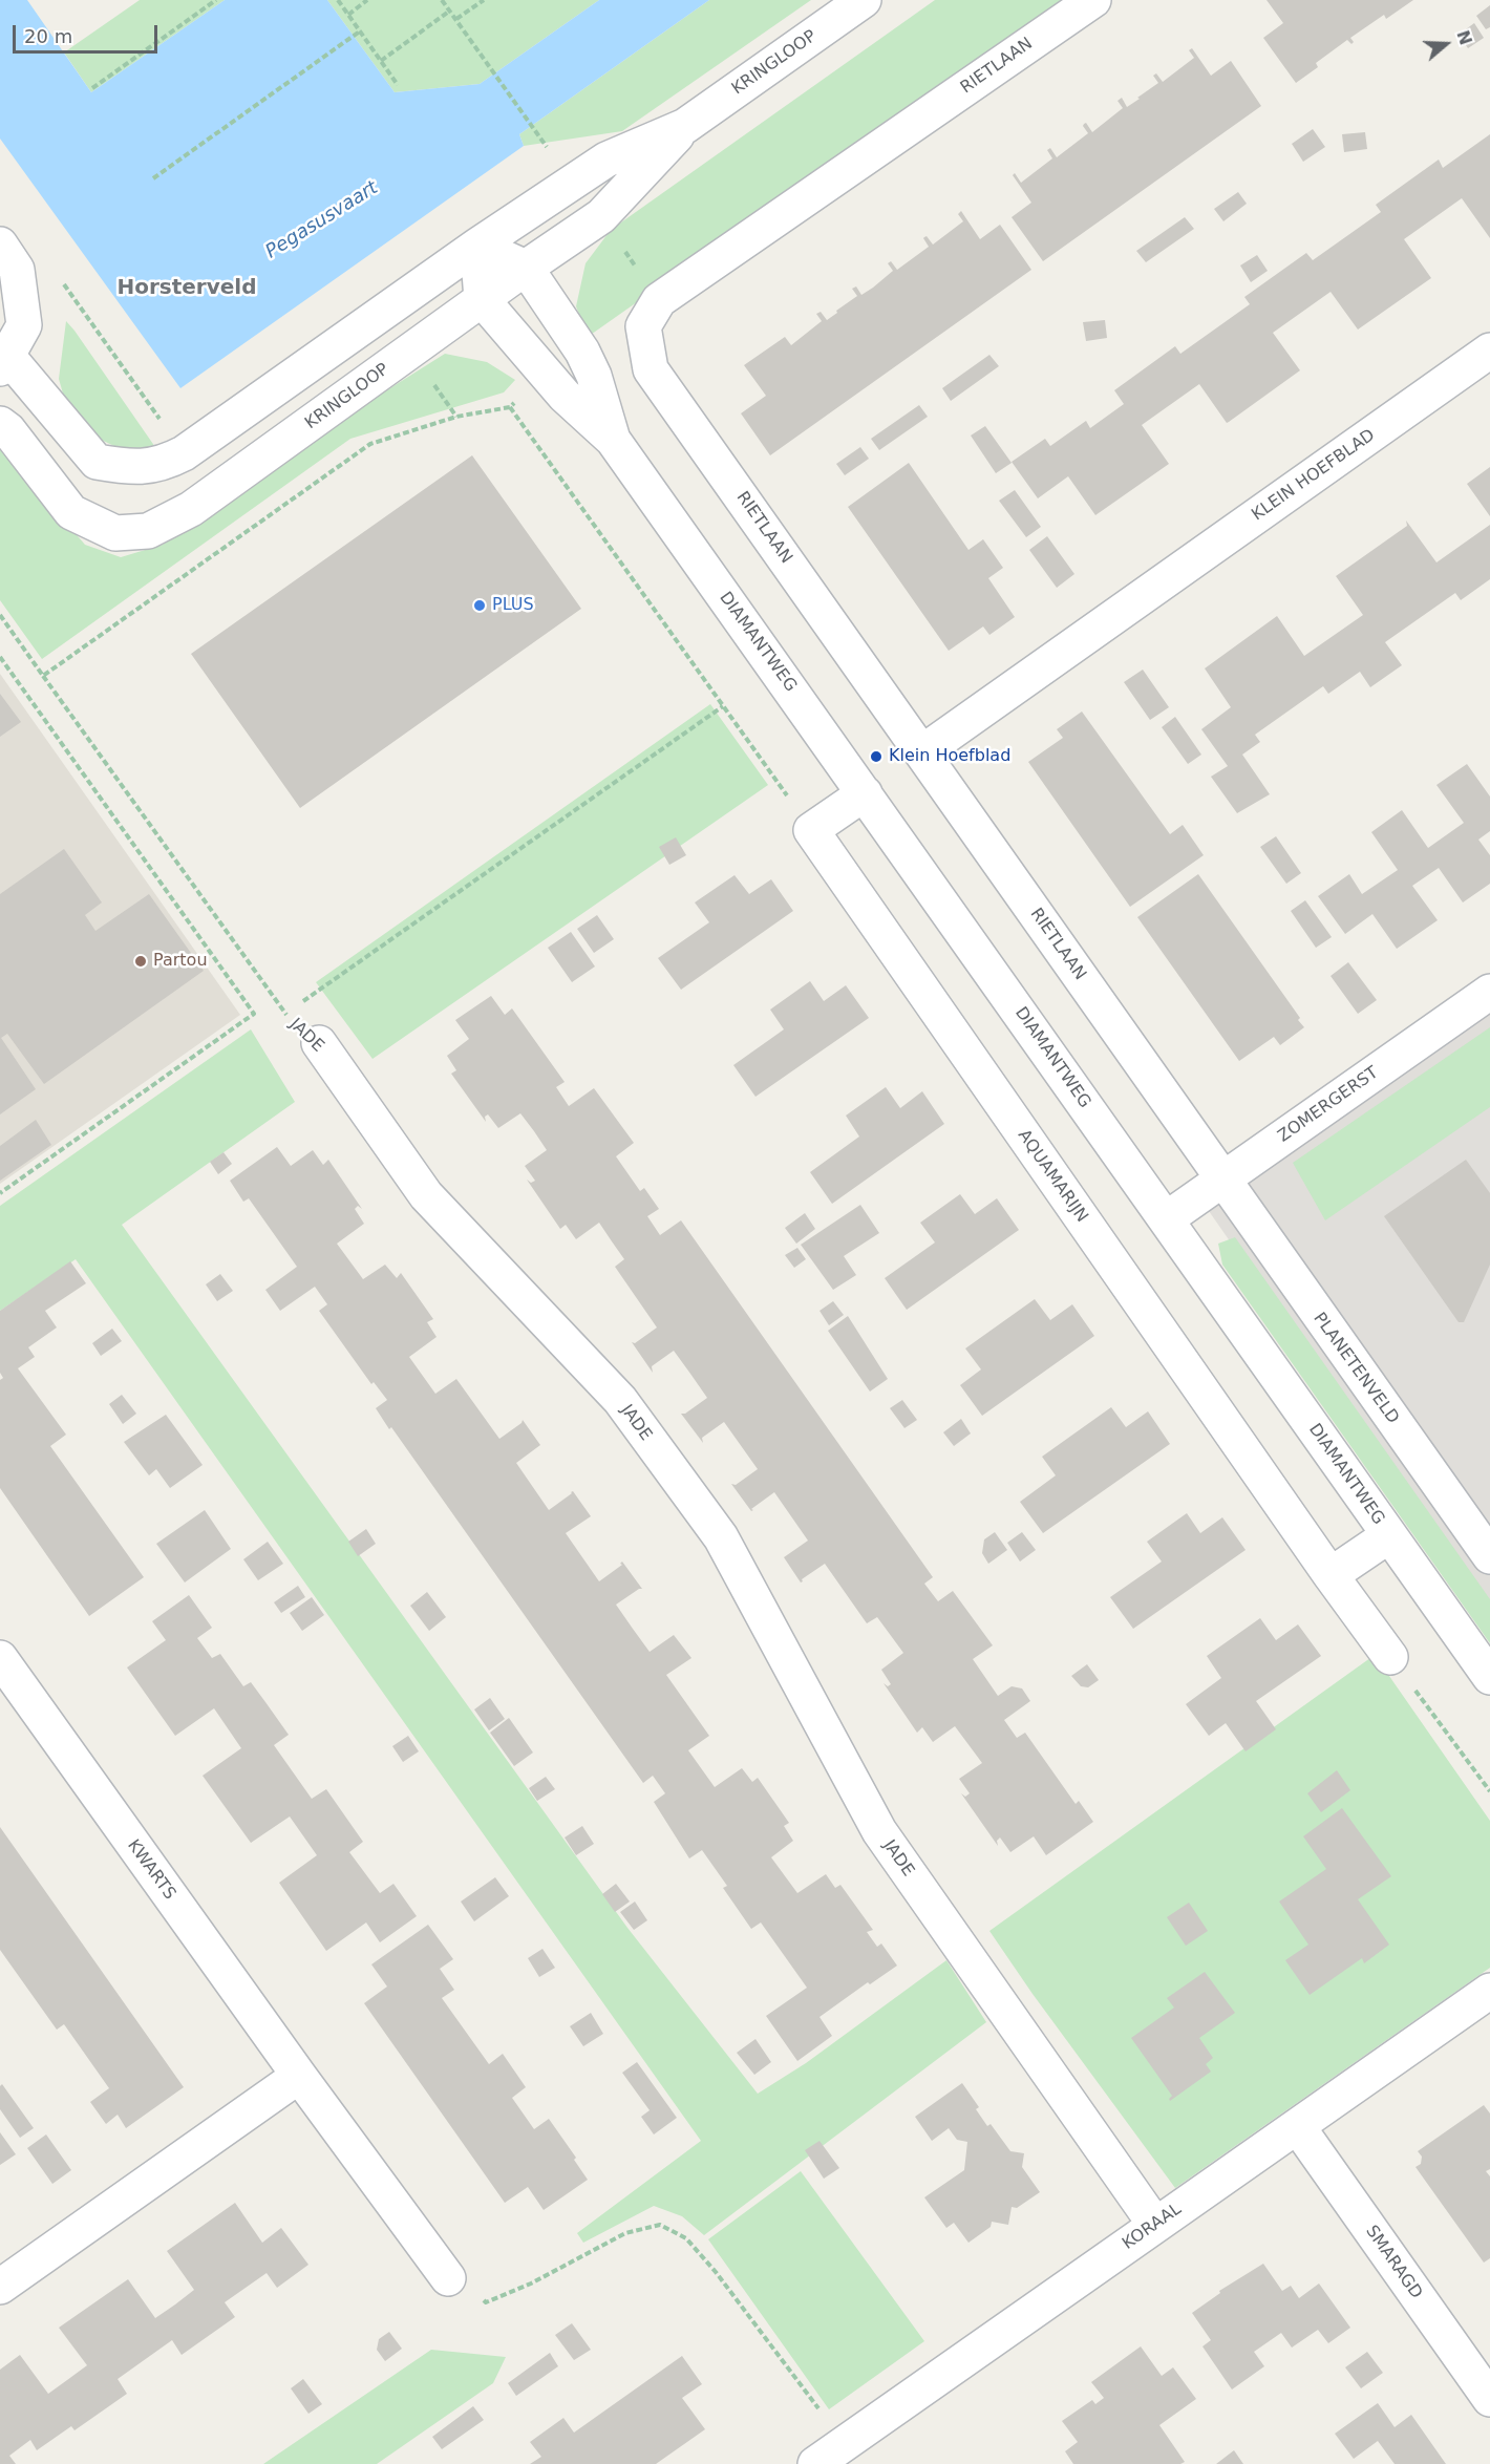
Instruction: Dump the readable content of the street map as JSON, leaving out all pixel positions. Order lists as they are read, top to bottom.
{
  "streets": {
    "street": [
      "KRINGLOOP",
      "RIETLAAN",
      "KLEIN HOEFBLAD",
      "DIAMANTWEG",
      "JADE",
      "ZOMERGERST",
      "AQUAMARIJN",
      "PLANETENVELD",
      "KWARTS",
      "KORAAL",
      "SMARAGD"
    ]
  },
  "crossings": [
    ["KRINGLOOP", "DIAMANTWEG"],
    ["RIETLAAN", "KLEIN HOEFBLAD"],
    ["RIETLAAN", "ZOMERGERST"],
    ["RIETLAAN", "PLANETENVELD"],
    ["DIAMANTWEG", "ZOMERGERST"],
    ["JADE", "KORAAL"],
    ["ZOMERGERST", "PLANETENVELD"],
    ["KORAAL", "SMARAGD"]
  ],
  "districts": ["Horsterveld"],
  "water": ["Pegasusvaart"],
  "places": ["PLUS", "Klein Hoefblad", "Partou"],
  "scale_bar": "20 m",
  "north": "right"
}
